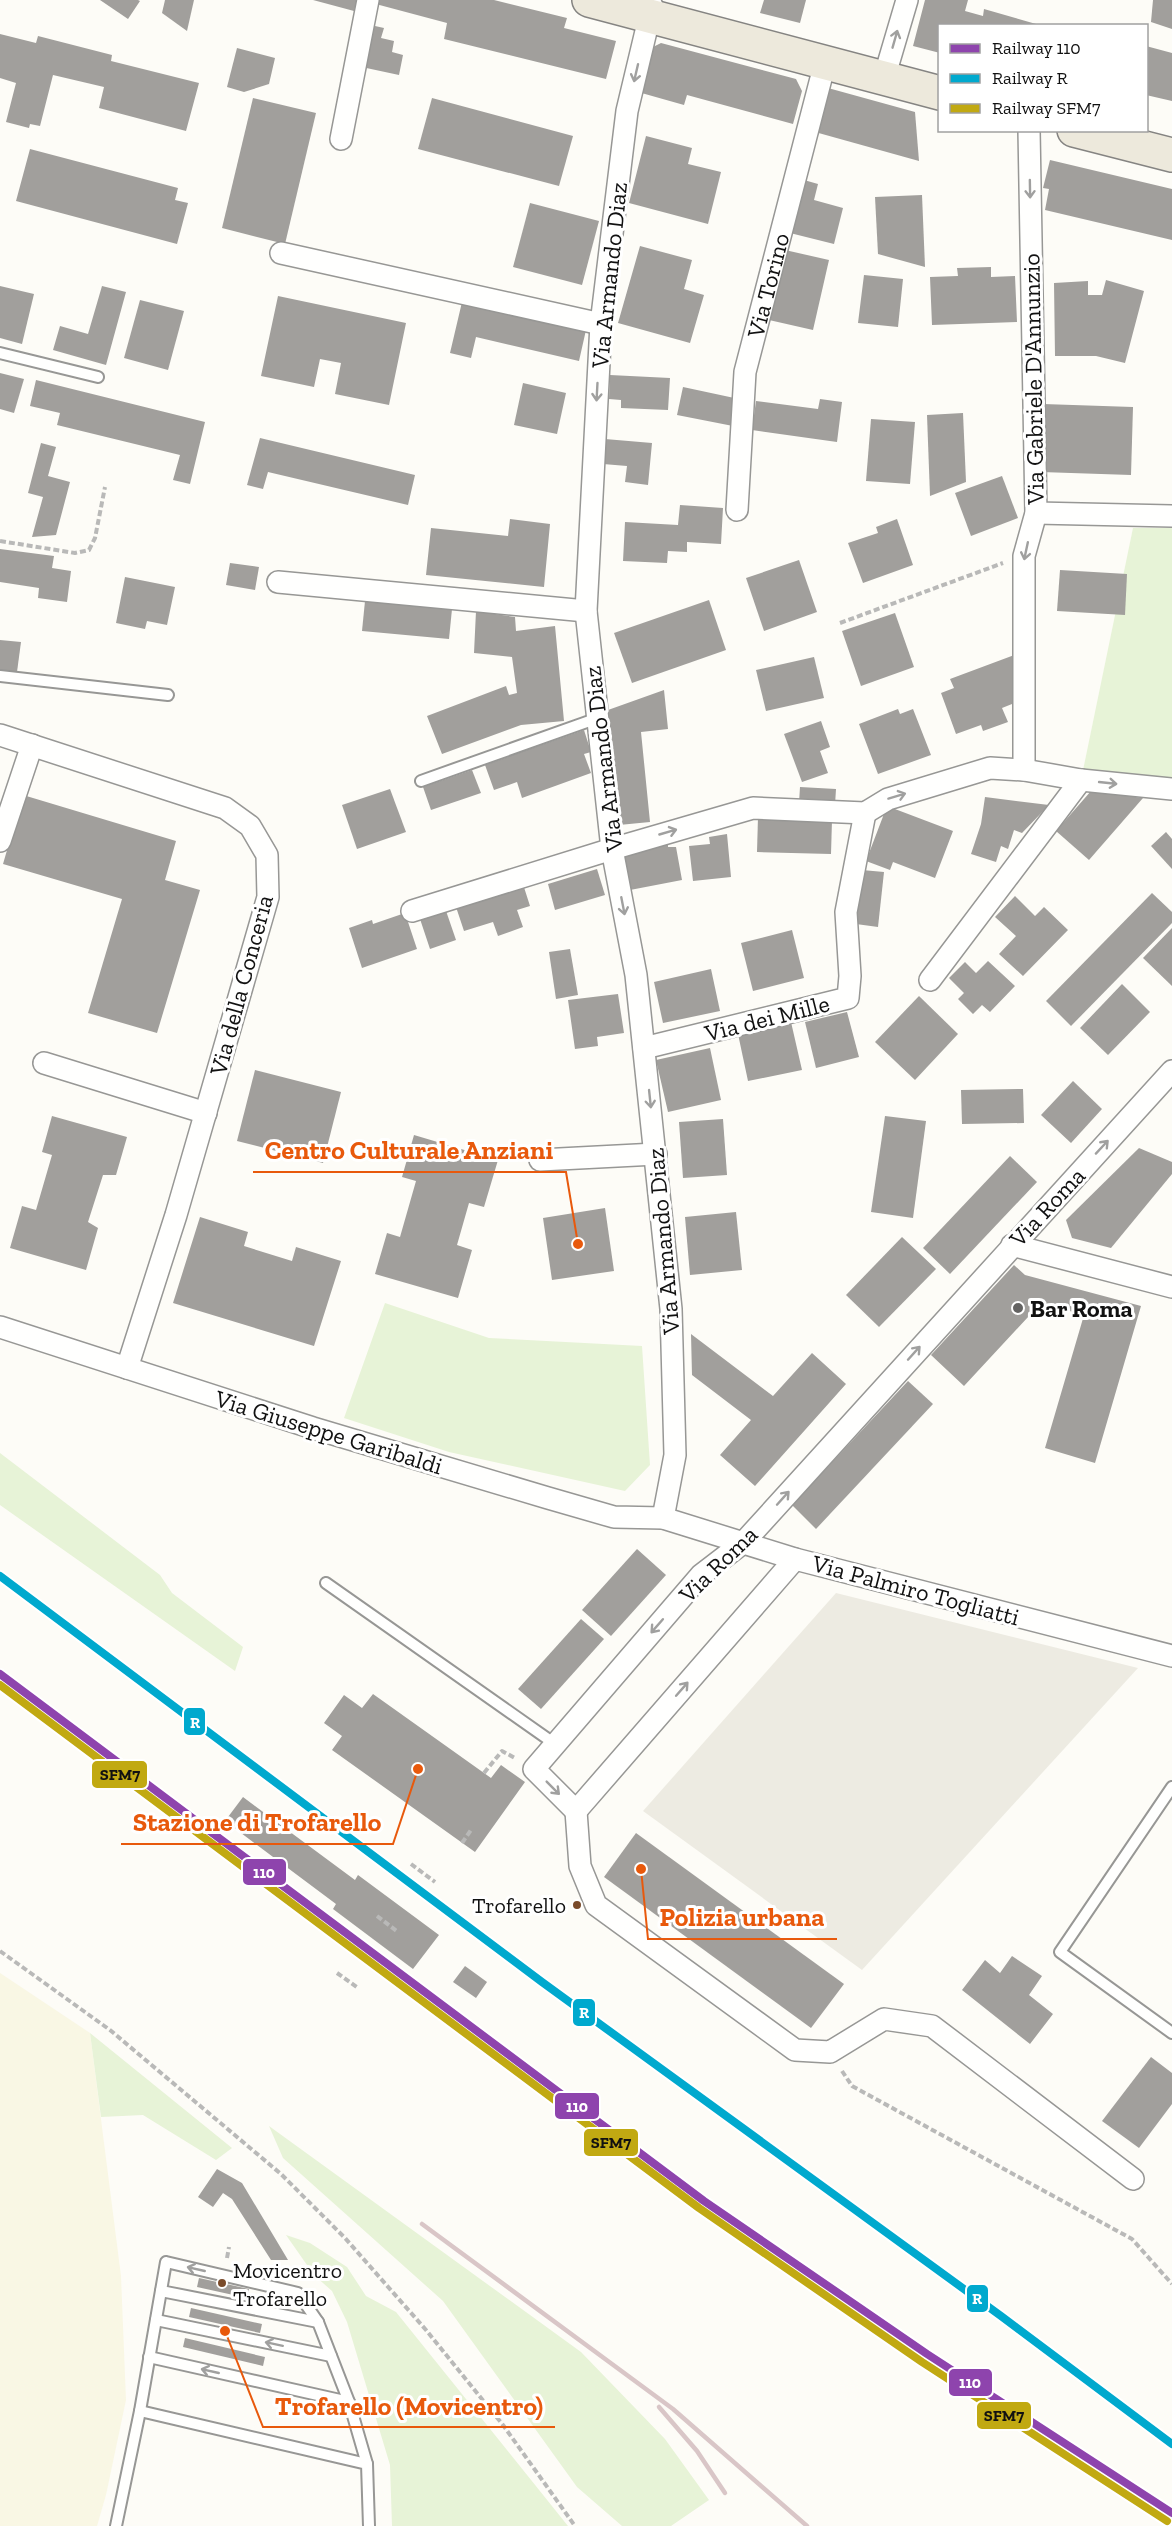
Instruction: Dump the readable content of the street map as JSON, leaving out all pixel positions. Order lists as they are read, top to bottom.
{
  "streets": {
    "street": [
      "Via Armando Diaz",
      "Via Torino",
      "Via Gabriele D'Annunzio",
      "Via della Conceria",
      "Via dei Mille",
      "Via Roma",
      "Via Giuseppe Garibaldi",
      "Via Palmiro Togliatti"
    ]
  },
  "crossings": [
    ["Via Armando Diaz", "Via dei Mille"],
    ["Via Armando Diaz", "Via Giuseppe Garibaldi"],
    ["Via Armando Diaz", "Via Palmiro Togliatti"],
    ["Via della Conceria", "Via Giuseppe Garibaldi"],
    ["Via Roma", "Via Palmiro Togliatti"],
    ["Via Giuseppe Garibaldi", "Via Palmiro Togliatti"]
  ],
  "one_way": ["Via Armando Diaz", "Via Gabriele D'Annunzio"],
  "places": [
    "Centro Culturale Anziani",
    "Bar Roma",
    "Stazione di Trofarello",
    "Polizia urbana",
    "Trofarello",
    "Movicentro Trofarello",
    "Trofarello (Movicentro)"
  ],
  "lines": ["rail line R", "rail line 110", "rail line SFM7"],
  "legend": ["Railway 110", "Railway R", "Railway SFM7"]
}
